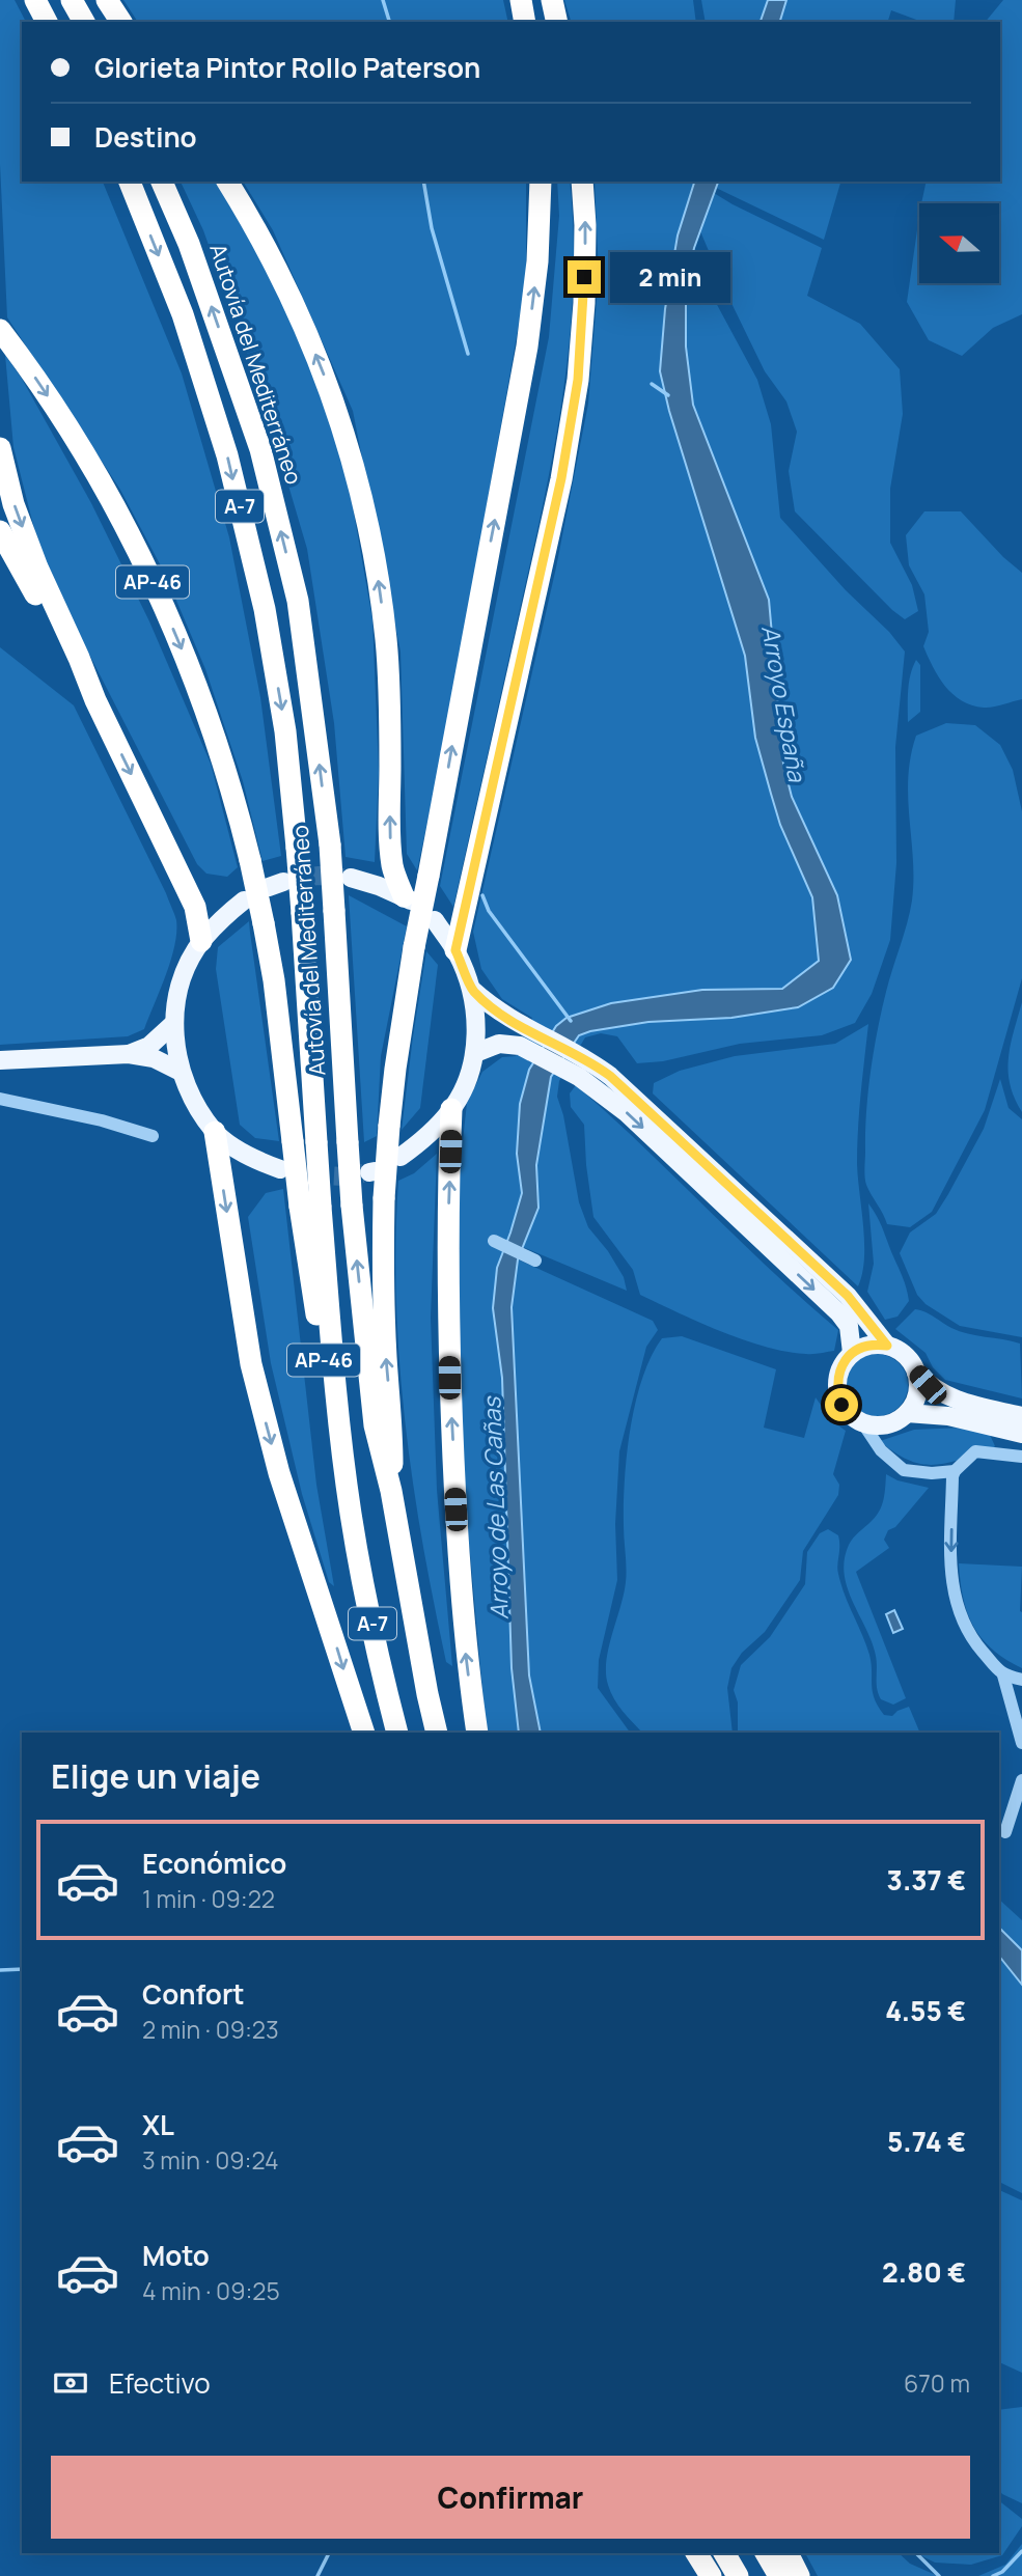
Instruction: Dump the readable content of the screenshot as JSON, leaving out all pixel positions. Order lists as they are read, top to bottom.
{
  "streets": {
    "highway": ["Autovía del Mediterráneo", "A-7", "AP-46"]
  },
  "crossings": [
    ["Autovía del Mediterráneo", "AP-46"]
  ],
  "water": ["Arroyo España", "Arroyo de Las Cañas"],
  "north": "left",
  "page": {
    "banner": ["Glorieta Pintor Rollo Paterson", "Destino"],
    "bubble": "2 min",
    "heading": "Elige un viaje",
    "list": [
      {
        "name": "Económico",
        "note": "1 min · 09:22",
        "value": "3.37 €"
      },
      {
        "name": "Confort",
        "note": "2 min · 09:23",
        "value": "4.55 €"
      },
      {
        "name": "XL",
        "note": "3 min · 09:24",
        "value": "5.74 €"
      },
      {
        "name": "Moto",
        "note": "4 min · 09:25",
        "value": "2.80 €"
      }
    ],
    "pay": ["Efectivo", "670 m"],
    "buttons": "Confirmar"
  }
}
